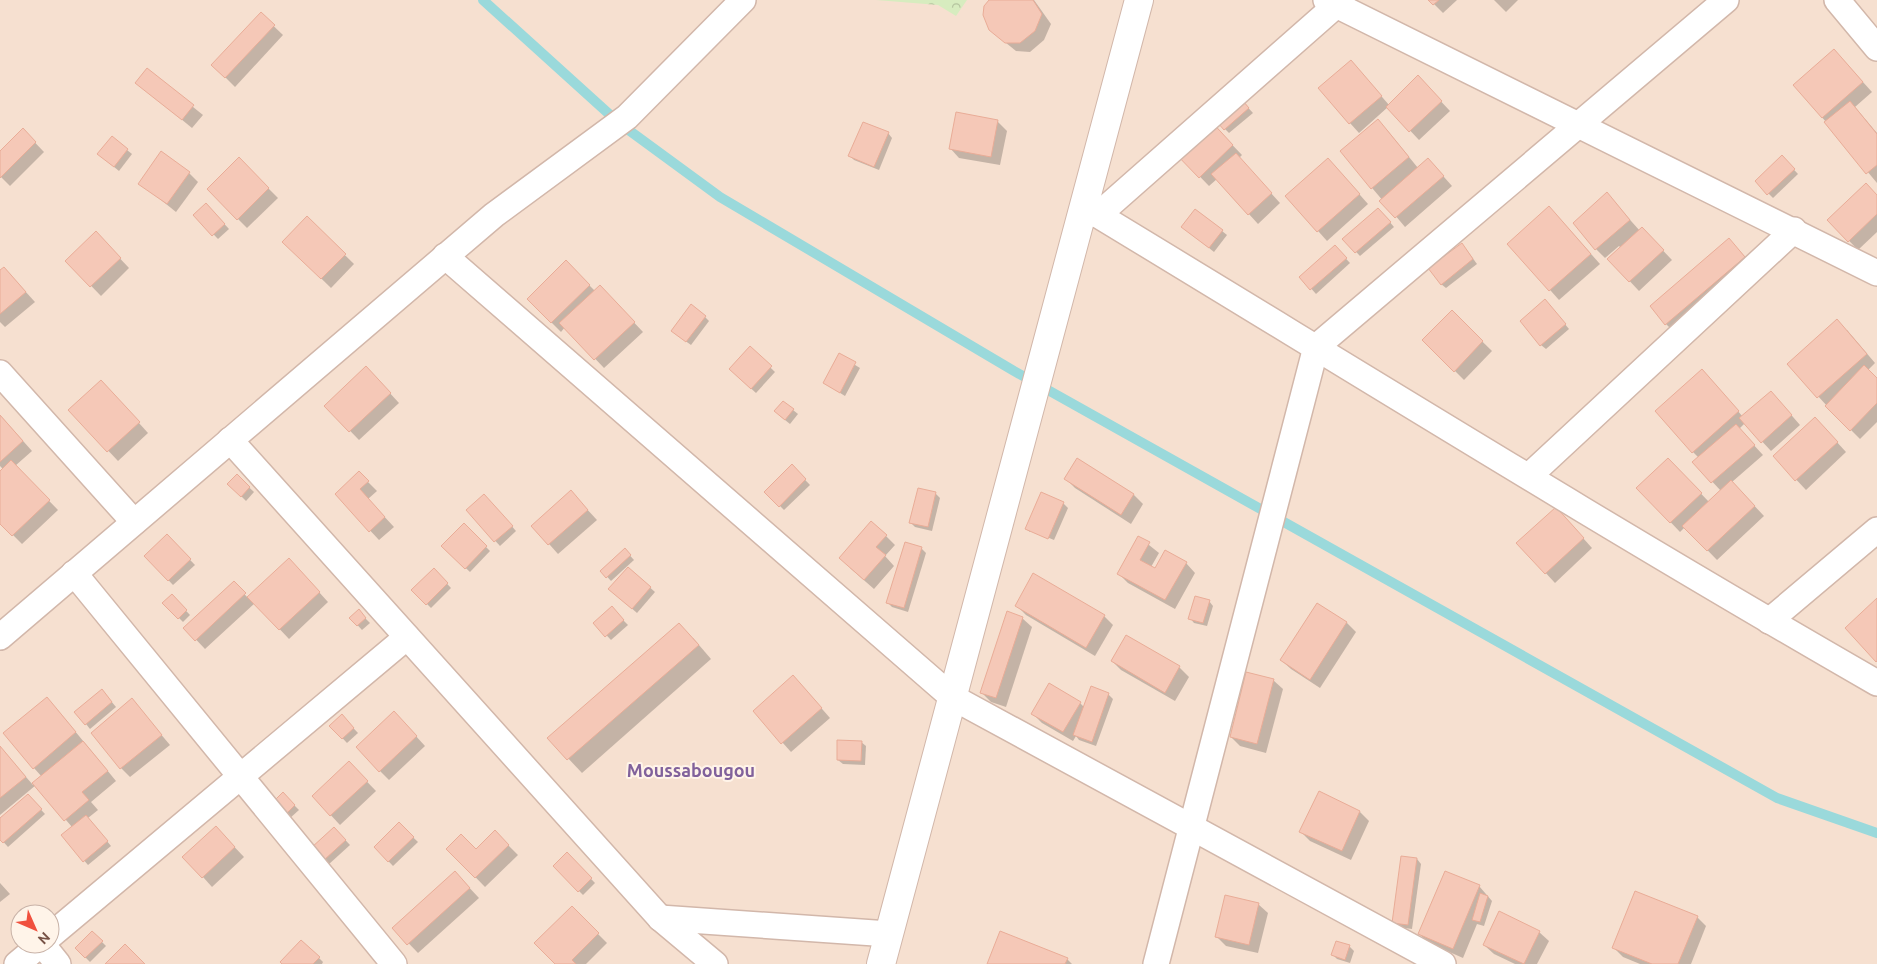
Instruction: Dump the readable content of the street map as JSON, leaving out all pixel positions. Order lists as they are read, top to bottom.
{
  "districts": ["Moussabougou"],
  "north": "bottom right"
}
